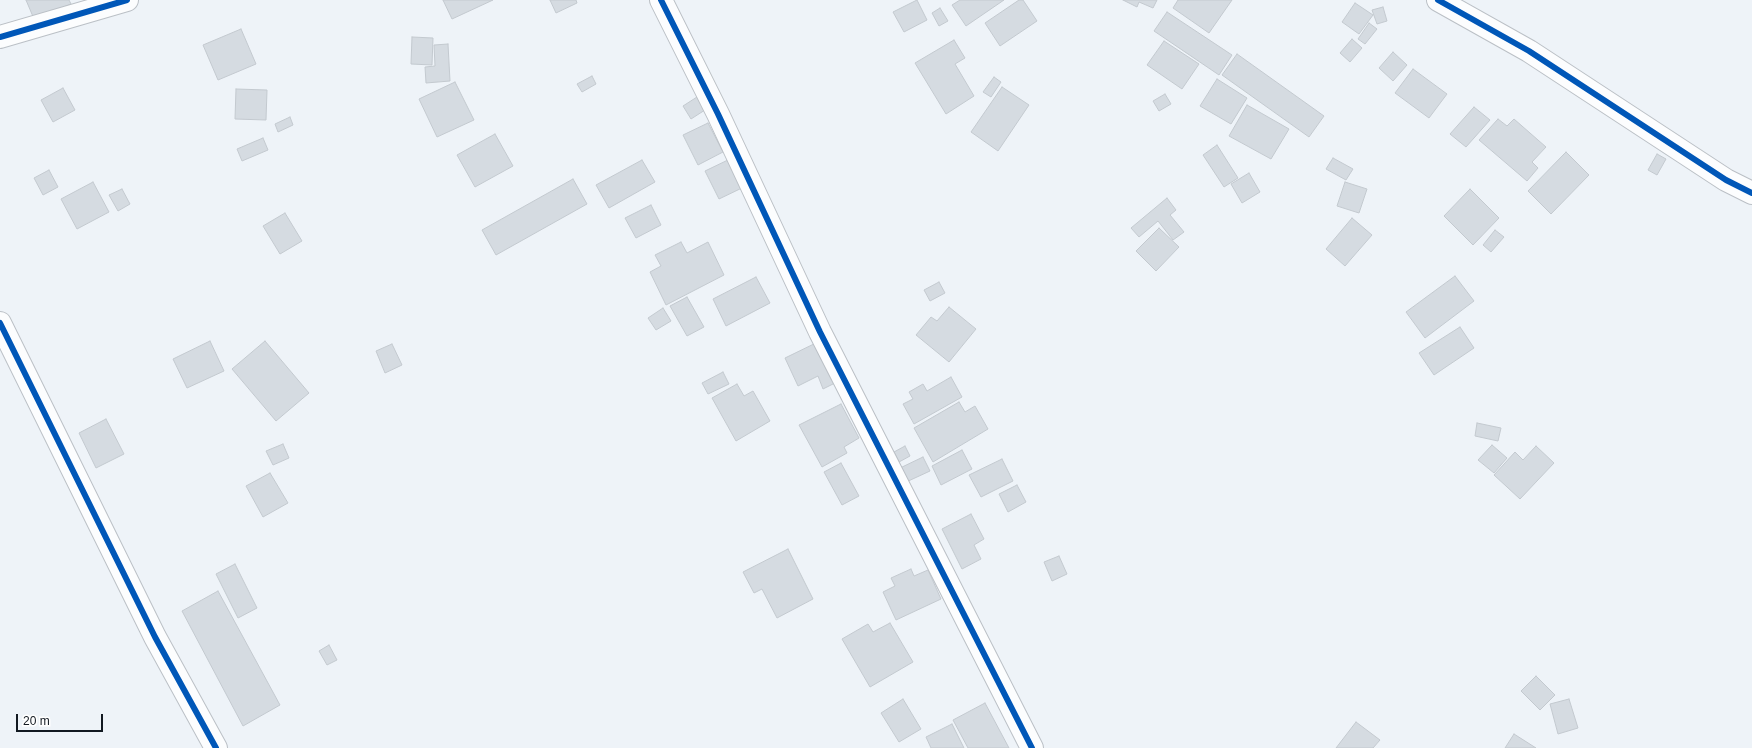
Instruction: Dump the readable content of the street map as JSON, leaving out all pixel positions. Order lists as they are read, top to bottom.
{
  "scale_bar": "20 m"
}
